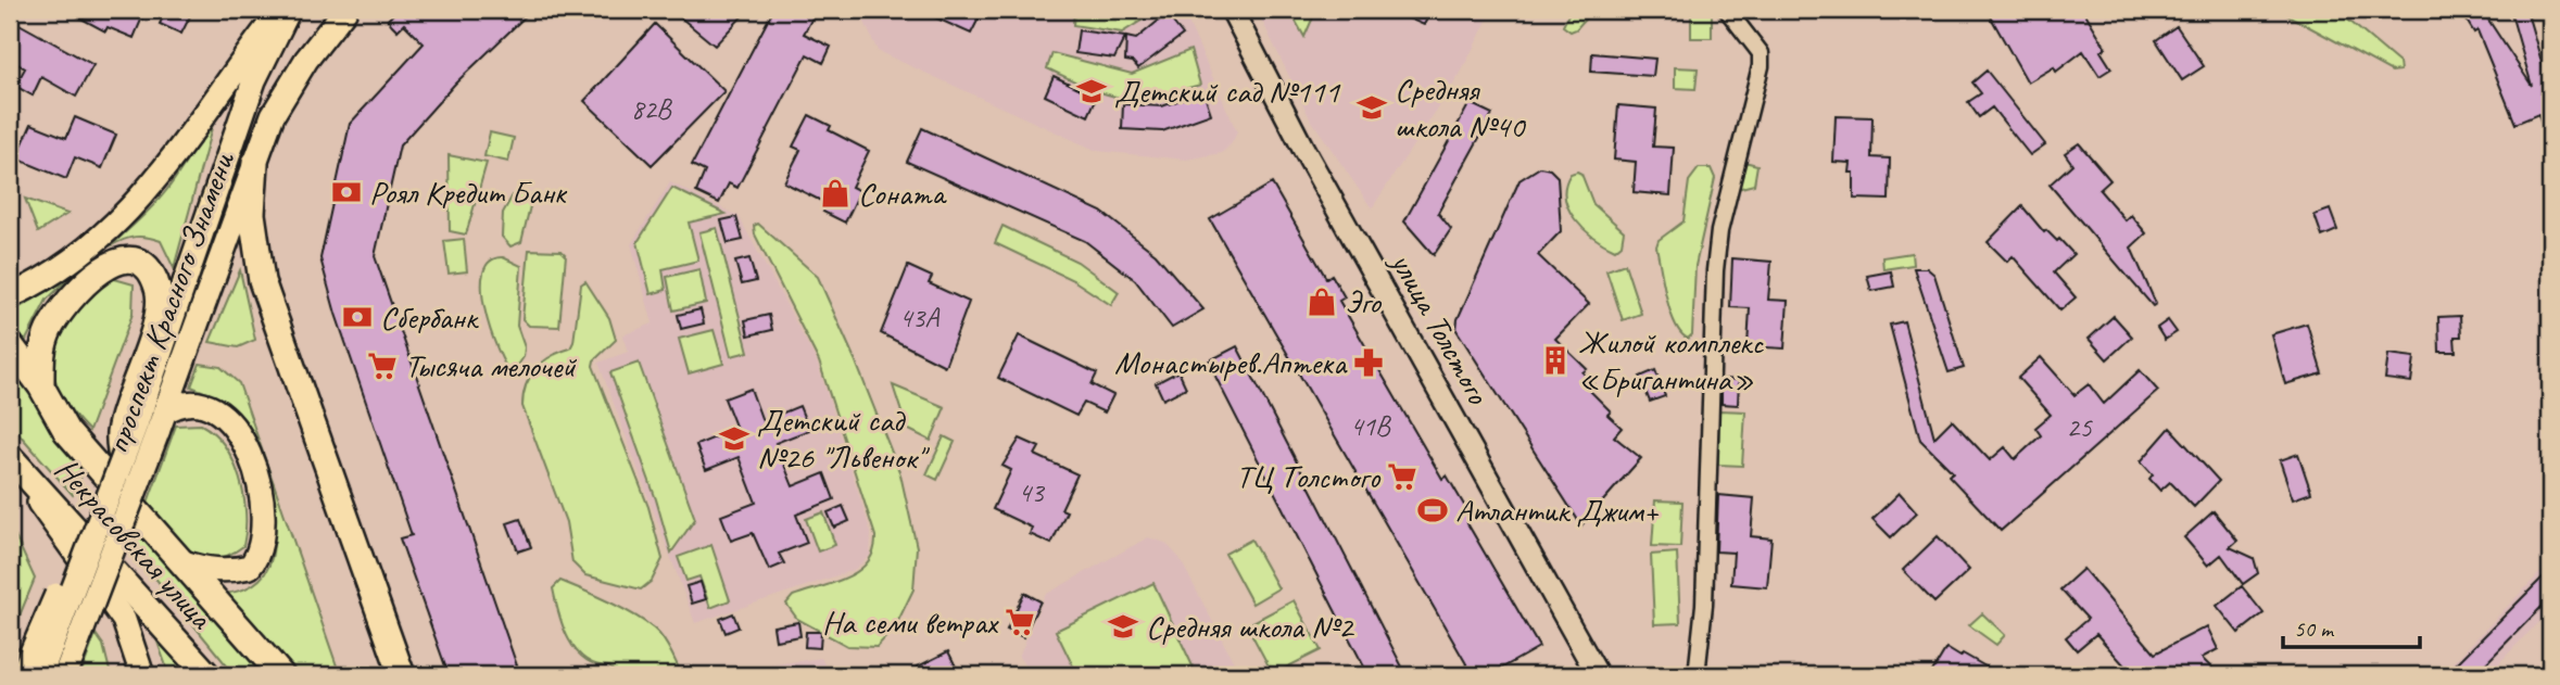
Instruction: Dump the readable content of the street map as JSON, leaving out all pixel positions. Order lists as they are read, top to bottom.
{
  "streets": {
    "highway": ["Некрасовская улица"],
    "main road": ["проспект Красного Знамени", "улица Толстого"]
  },
  "places": {
    "school or university": [
      "Детский сад №111",
      "Средняя школа №40",
      "Детский сад №26 \"Львенок\"",
      "Средняя школа №2"
    ],
    "bank": ["Роял Кредит Банк", "Сбербанк"],
    "shop": ["Соната", "Эго"],
    "building": ["Жилой комплекс «Бригантина»"],
    "pharmacy": ["Монастырев.Аптека"],
    "supermarket": ["Тысяча мелочей", "ТЦ Толстого", "На семи ветрах"],
    "sports": ["Атлантик Джим+"]
  },
  "house_numbers": [
    "82В",
    "43А",
    "41В",
    "25",
    "43"
  ],
  "scale_bar": "50 m"
}
